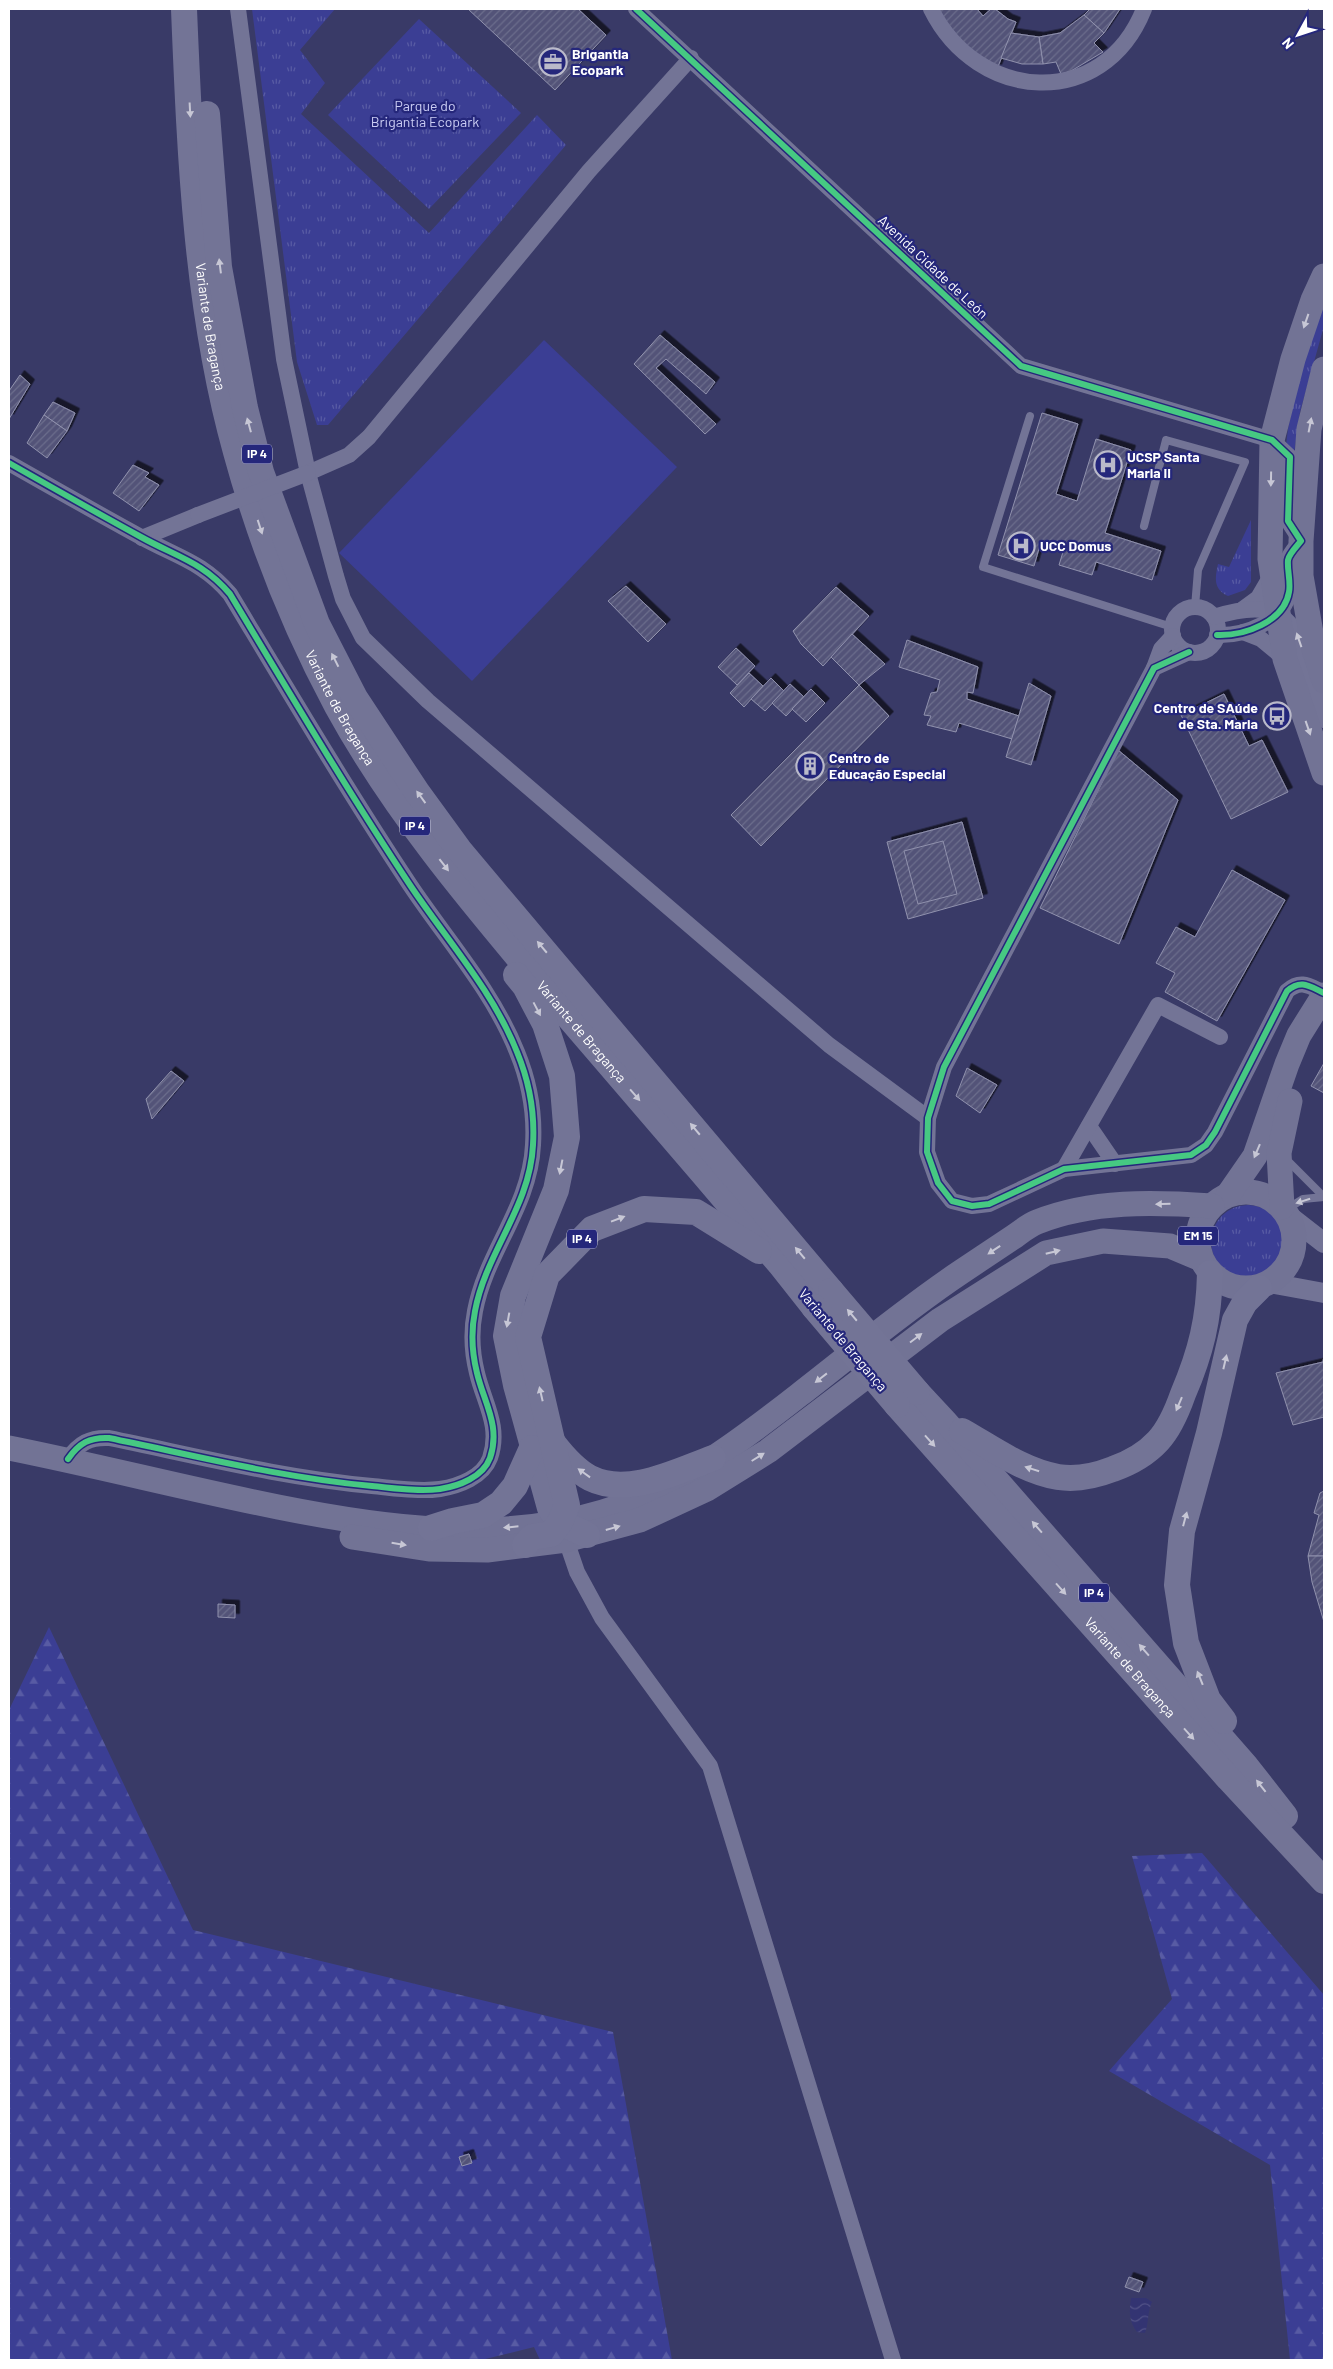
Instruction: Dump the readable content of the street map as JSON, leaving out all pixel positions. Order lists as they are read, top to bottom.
{
  "streets": {
    "highway": ["Variante de Bragança", "IP 4"],
    "main road": ["EM 15"],
    "street": ["Avenida Cidade de León"]
  },
  "crossings": [
    ["Variante de Bragança", "IP 4"]
  ],
  "parks": ["Parque do Brigantia Ecopark"],
  "places": {
    "office": ["Brigantia Ecopark"],
    "hospital": ["UCSP Santa Maria II", "UCC Domus"],
    "bus stop": ["Centro de SAúde de Sta. Maria"],
    "building": ["Centro de Educação Especial"]
  },
  "north": "bottom left"
}
